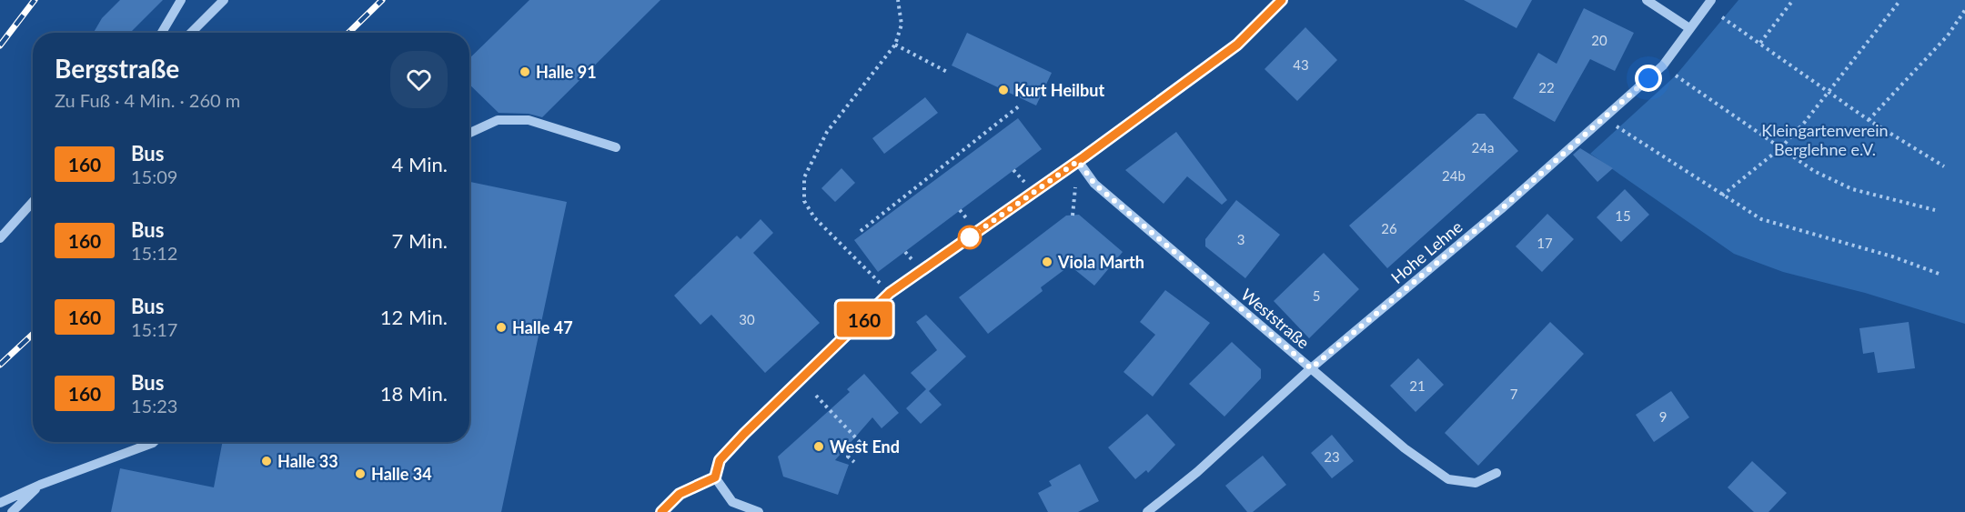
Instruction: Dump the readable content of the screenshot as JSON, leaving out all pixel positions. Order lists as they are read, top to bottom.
{
  "streets": {
    "street": ["Hohe Lehne", "Weststraße"]
  },
  "crossings": [
    ["Hohe Lehne", "Weststraße"]
  ],
  "parks": ["Kleingartenverein Berglehne e.V."],
  "places": [
    "Halle 91",
    "Kurt Heilbut",
    "Viola Marth",
    "Halle 47",
    "West End",
    "Halle 33",
    "Halle 34"
  ],
  "lines": ["bus line 160"],
  "house_numbers": [
    "20",
    "43",
    "22",
    "24a",
    "24b",
    "15",
    "26",
    "3",
    "17",
    "5",
    "30",
    "21",
    "7",
    "9",
    "23"
  ],
  "page": {
    "on_map": "160",
    "heading": ["Bergstraße", "Zu Fuß · 4 Min. · 260 m"],
    "list": [
      {
        "mark": "160",
        "name": "Bus",
        "note": "15:09",
        "value": "4 Min."
      },
      {
        "mark": "160",
        "name": "Bus",
        "note": "15:12",
        "value": "7 Min."
      },
      {
        "mark": "160",
        "name": "Bus",
        "note": "15:17",
        "value": "12 Min."
      },
      {
        "mark": "160",
        "name": "Bus",
        "note": "15:23",
        "value": "18 Min."
      }
    ]
  }
}
